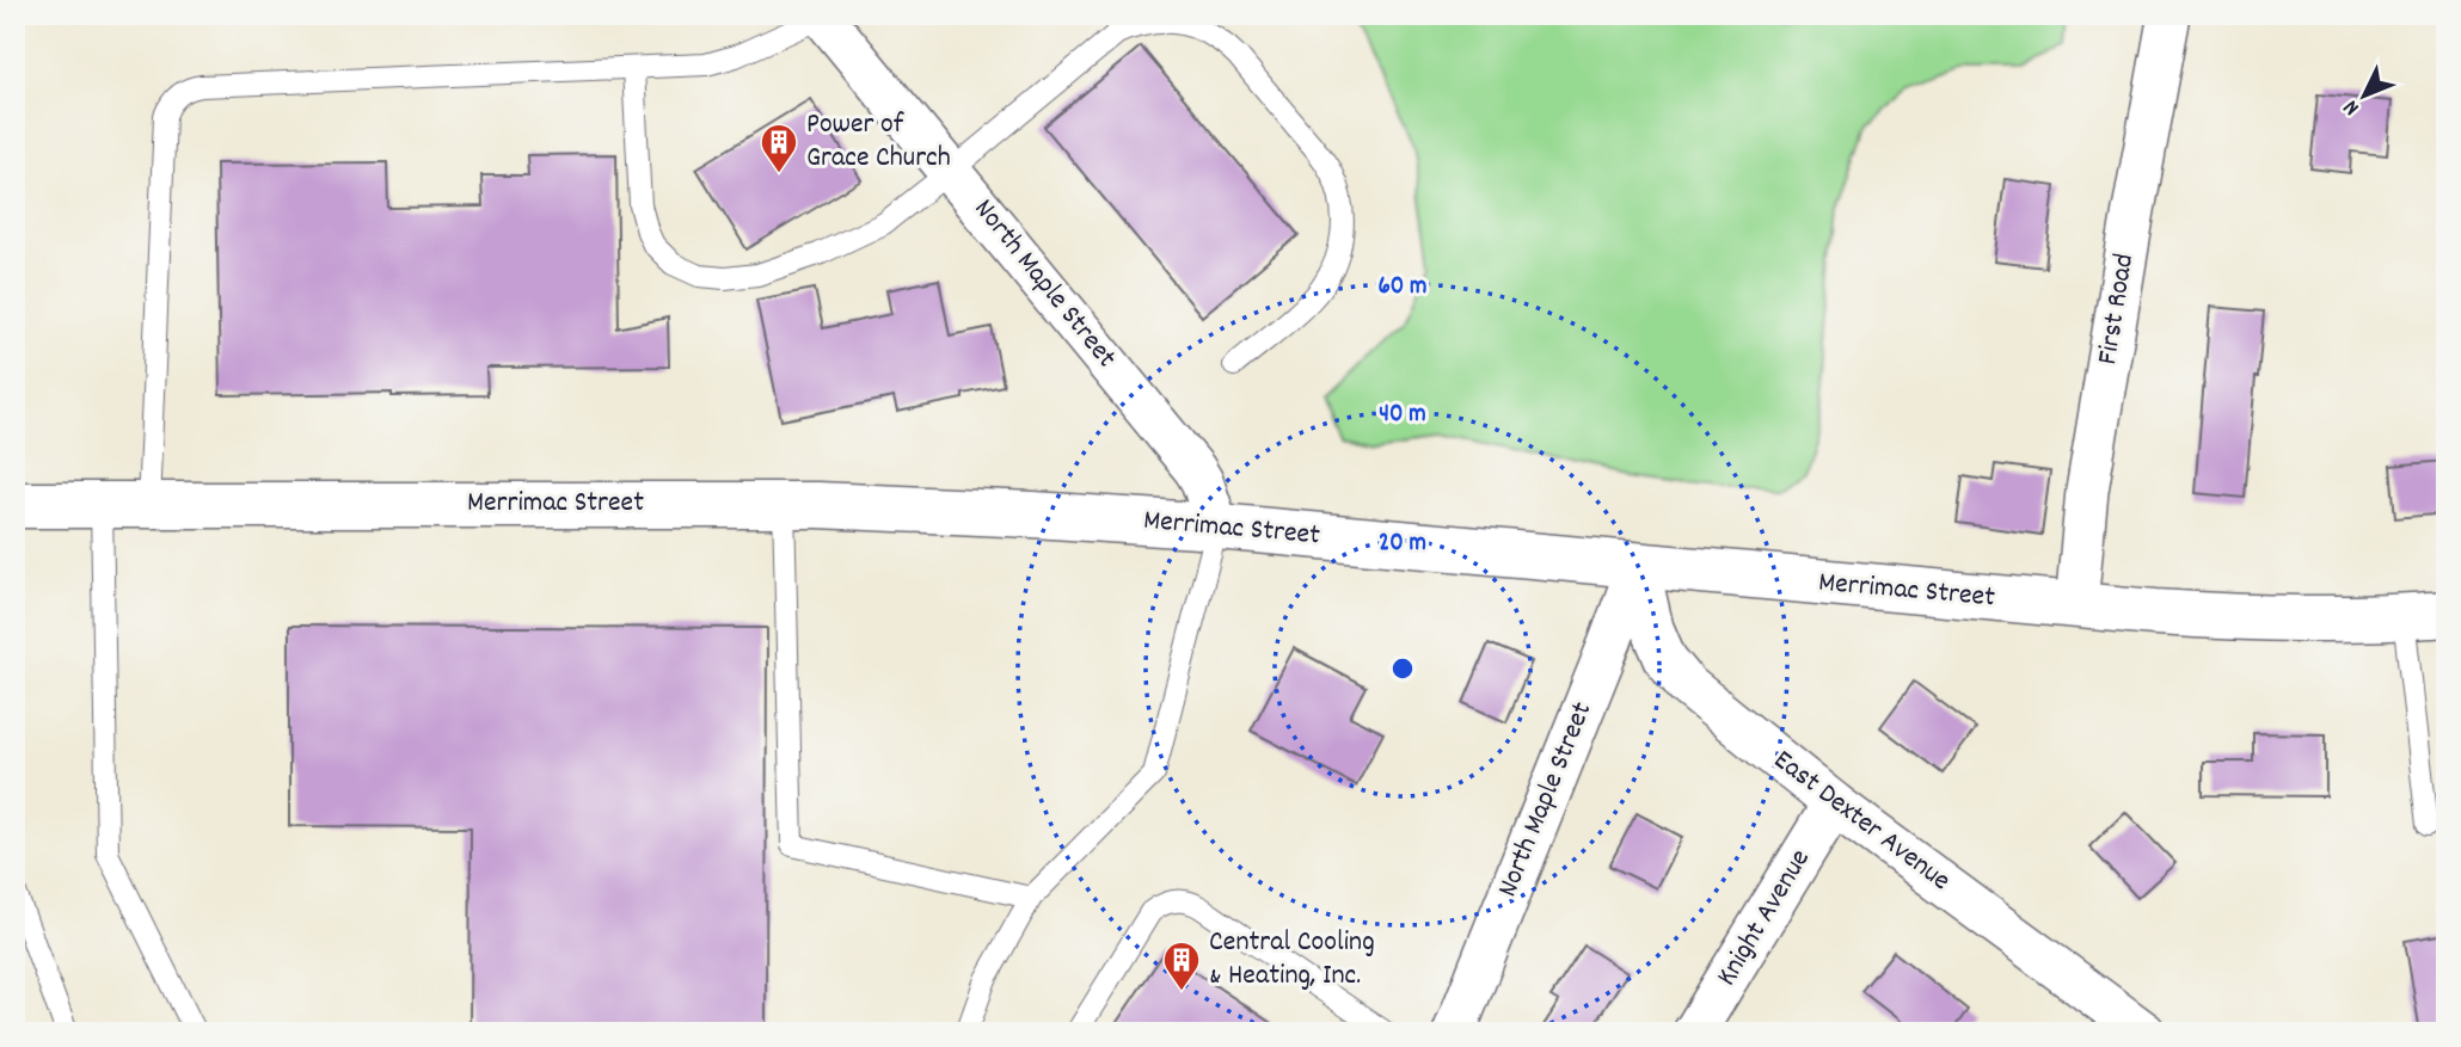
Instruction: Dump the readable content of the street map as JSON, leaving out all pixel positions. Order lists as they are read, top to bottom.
{
  "streets": {
    "main road": ["Merrimac Street"],
    "street": [
      "North Maple Street",
      "First Road",
      "East Dexter Avenue",
      "Knight Avenue"
    ]
  },
  "crossings": [
    ["North Maple Street", "Merrimac Street"],
    ["North Maple Street", "East Dexter Avenue"],
    ["First Road", "Merrimac Street"],
    ["Merrimac Street", "East Dexter Avenue"],
    ["East Dexter Avenue", "Knight Avenue"]
  ],
  "places": {
    "building": ["Power of Grace Church", "Central Cooling & Heating, Inc."]
  },
  "north": "bottom left",
  "rings": ["60 m", "40 m", "20 m"]
}
